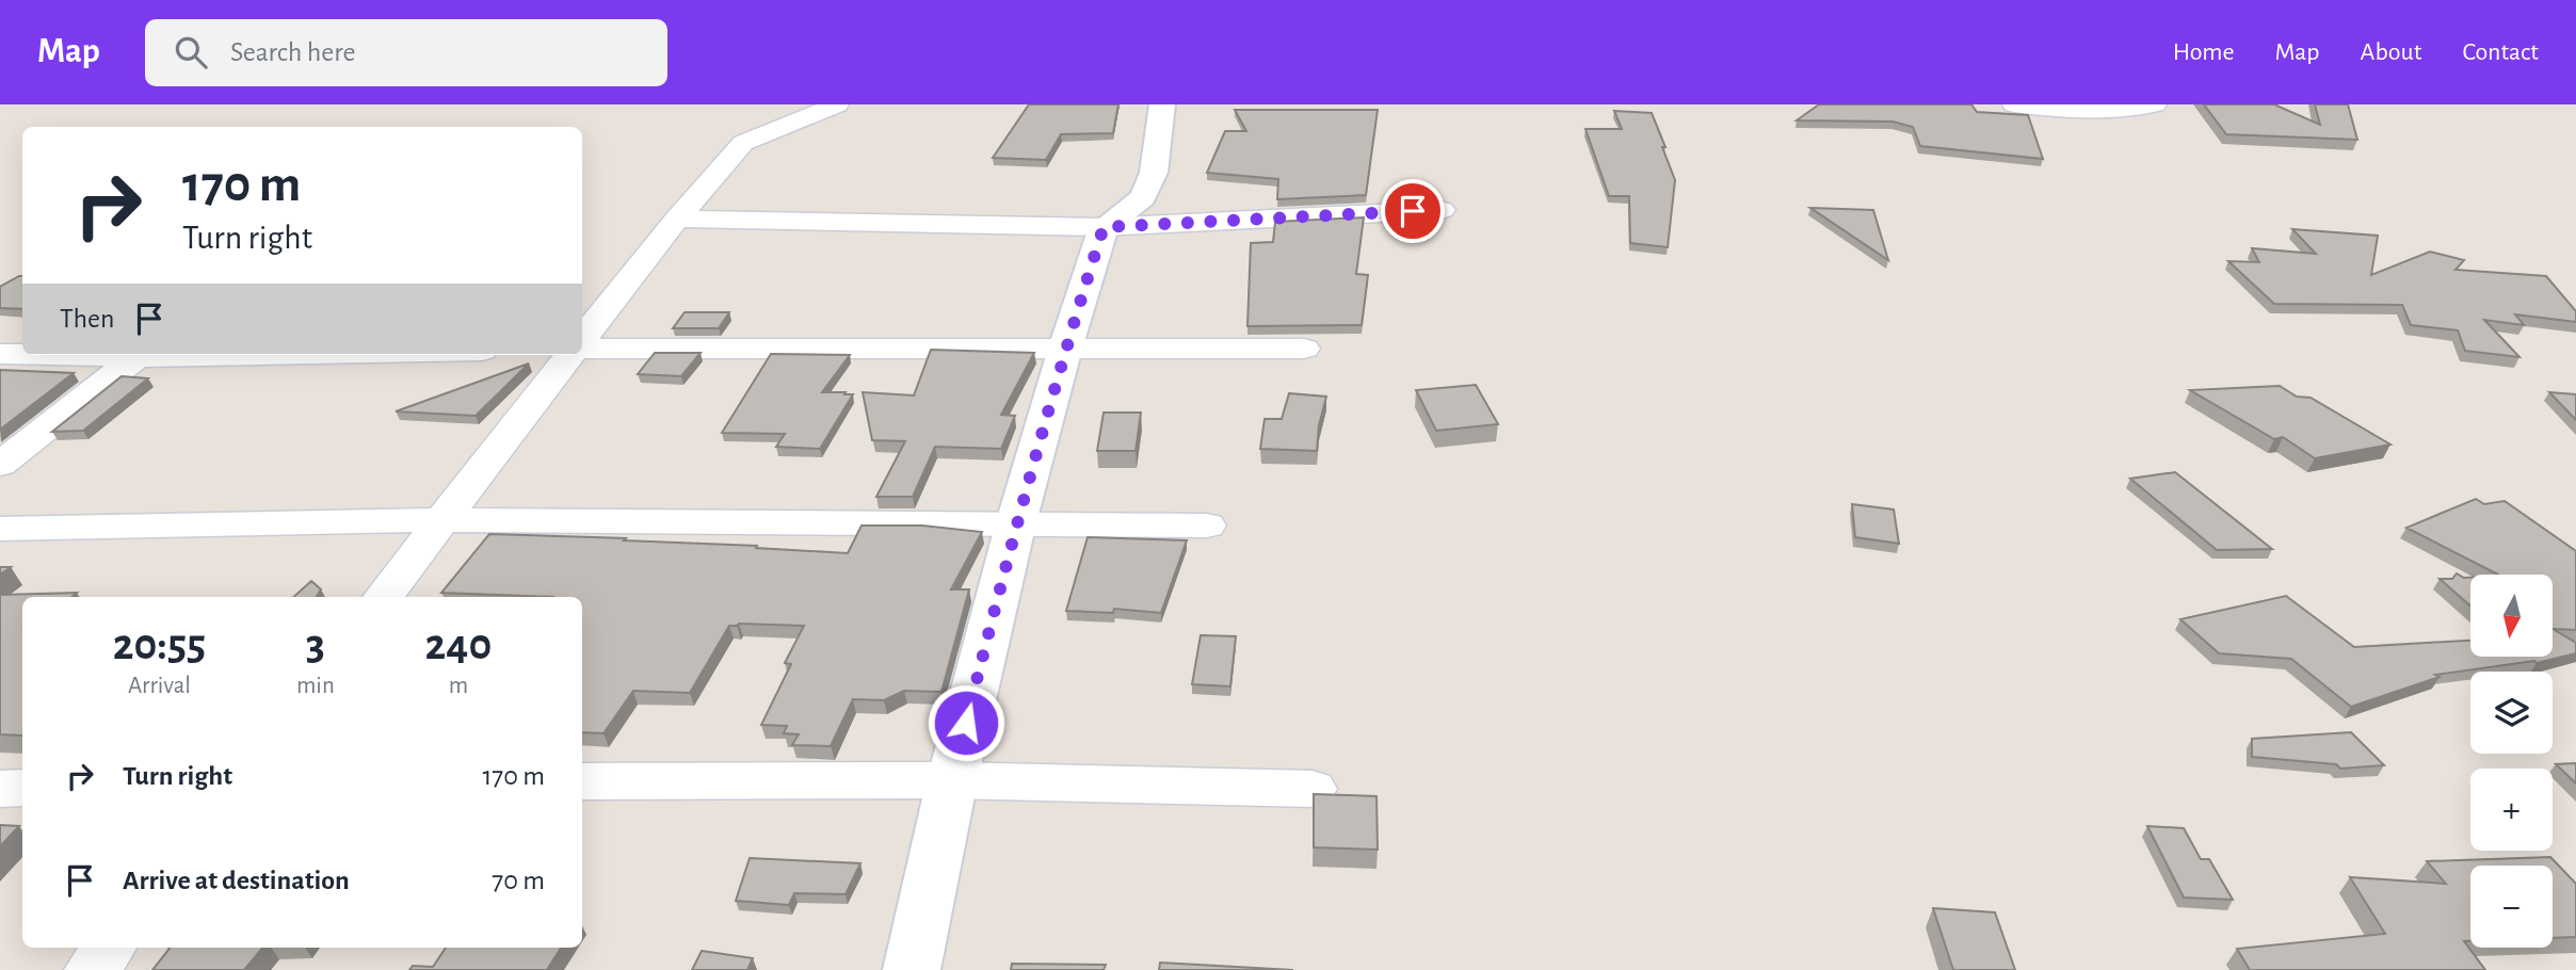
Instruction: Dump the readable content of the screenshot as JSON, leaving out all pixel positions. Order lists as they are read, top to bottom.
{
  "north": "bottom",
  "page": {
    "header": "Map",
    "search": "Search here",
    "nav": [
      "Home",
      "Map",
      "About",
      "Contact"
    ],
    "turn": ["170 m", "Turn right"],
    "then": "Then",
    "map_buttons": ["+", "−"],
    "eta": [
      "20:55",
      "Arrival",
      "3",
      "min",
      "240",
      "m"
    ],
    "list": [
      {
        "name": "Turn right",
        "value": "170 m"
      },
      {
        "name": "Arrive at destination",
        "value": "70 m"
      }
    ]
  }
}
